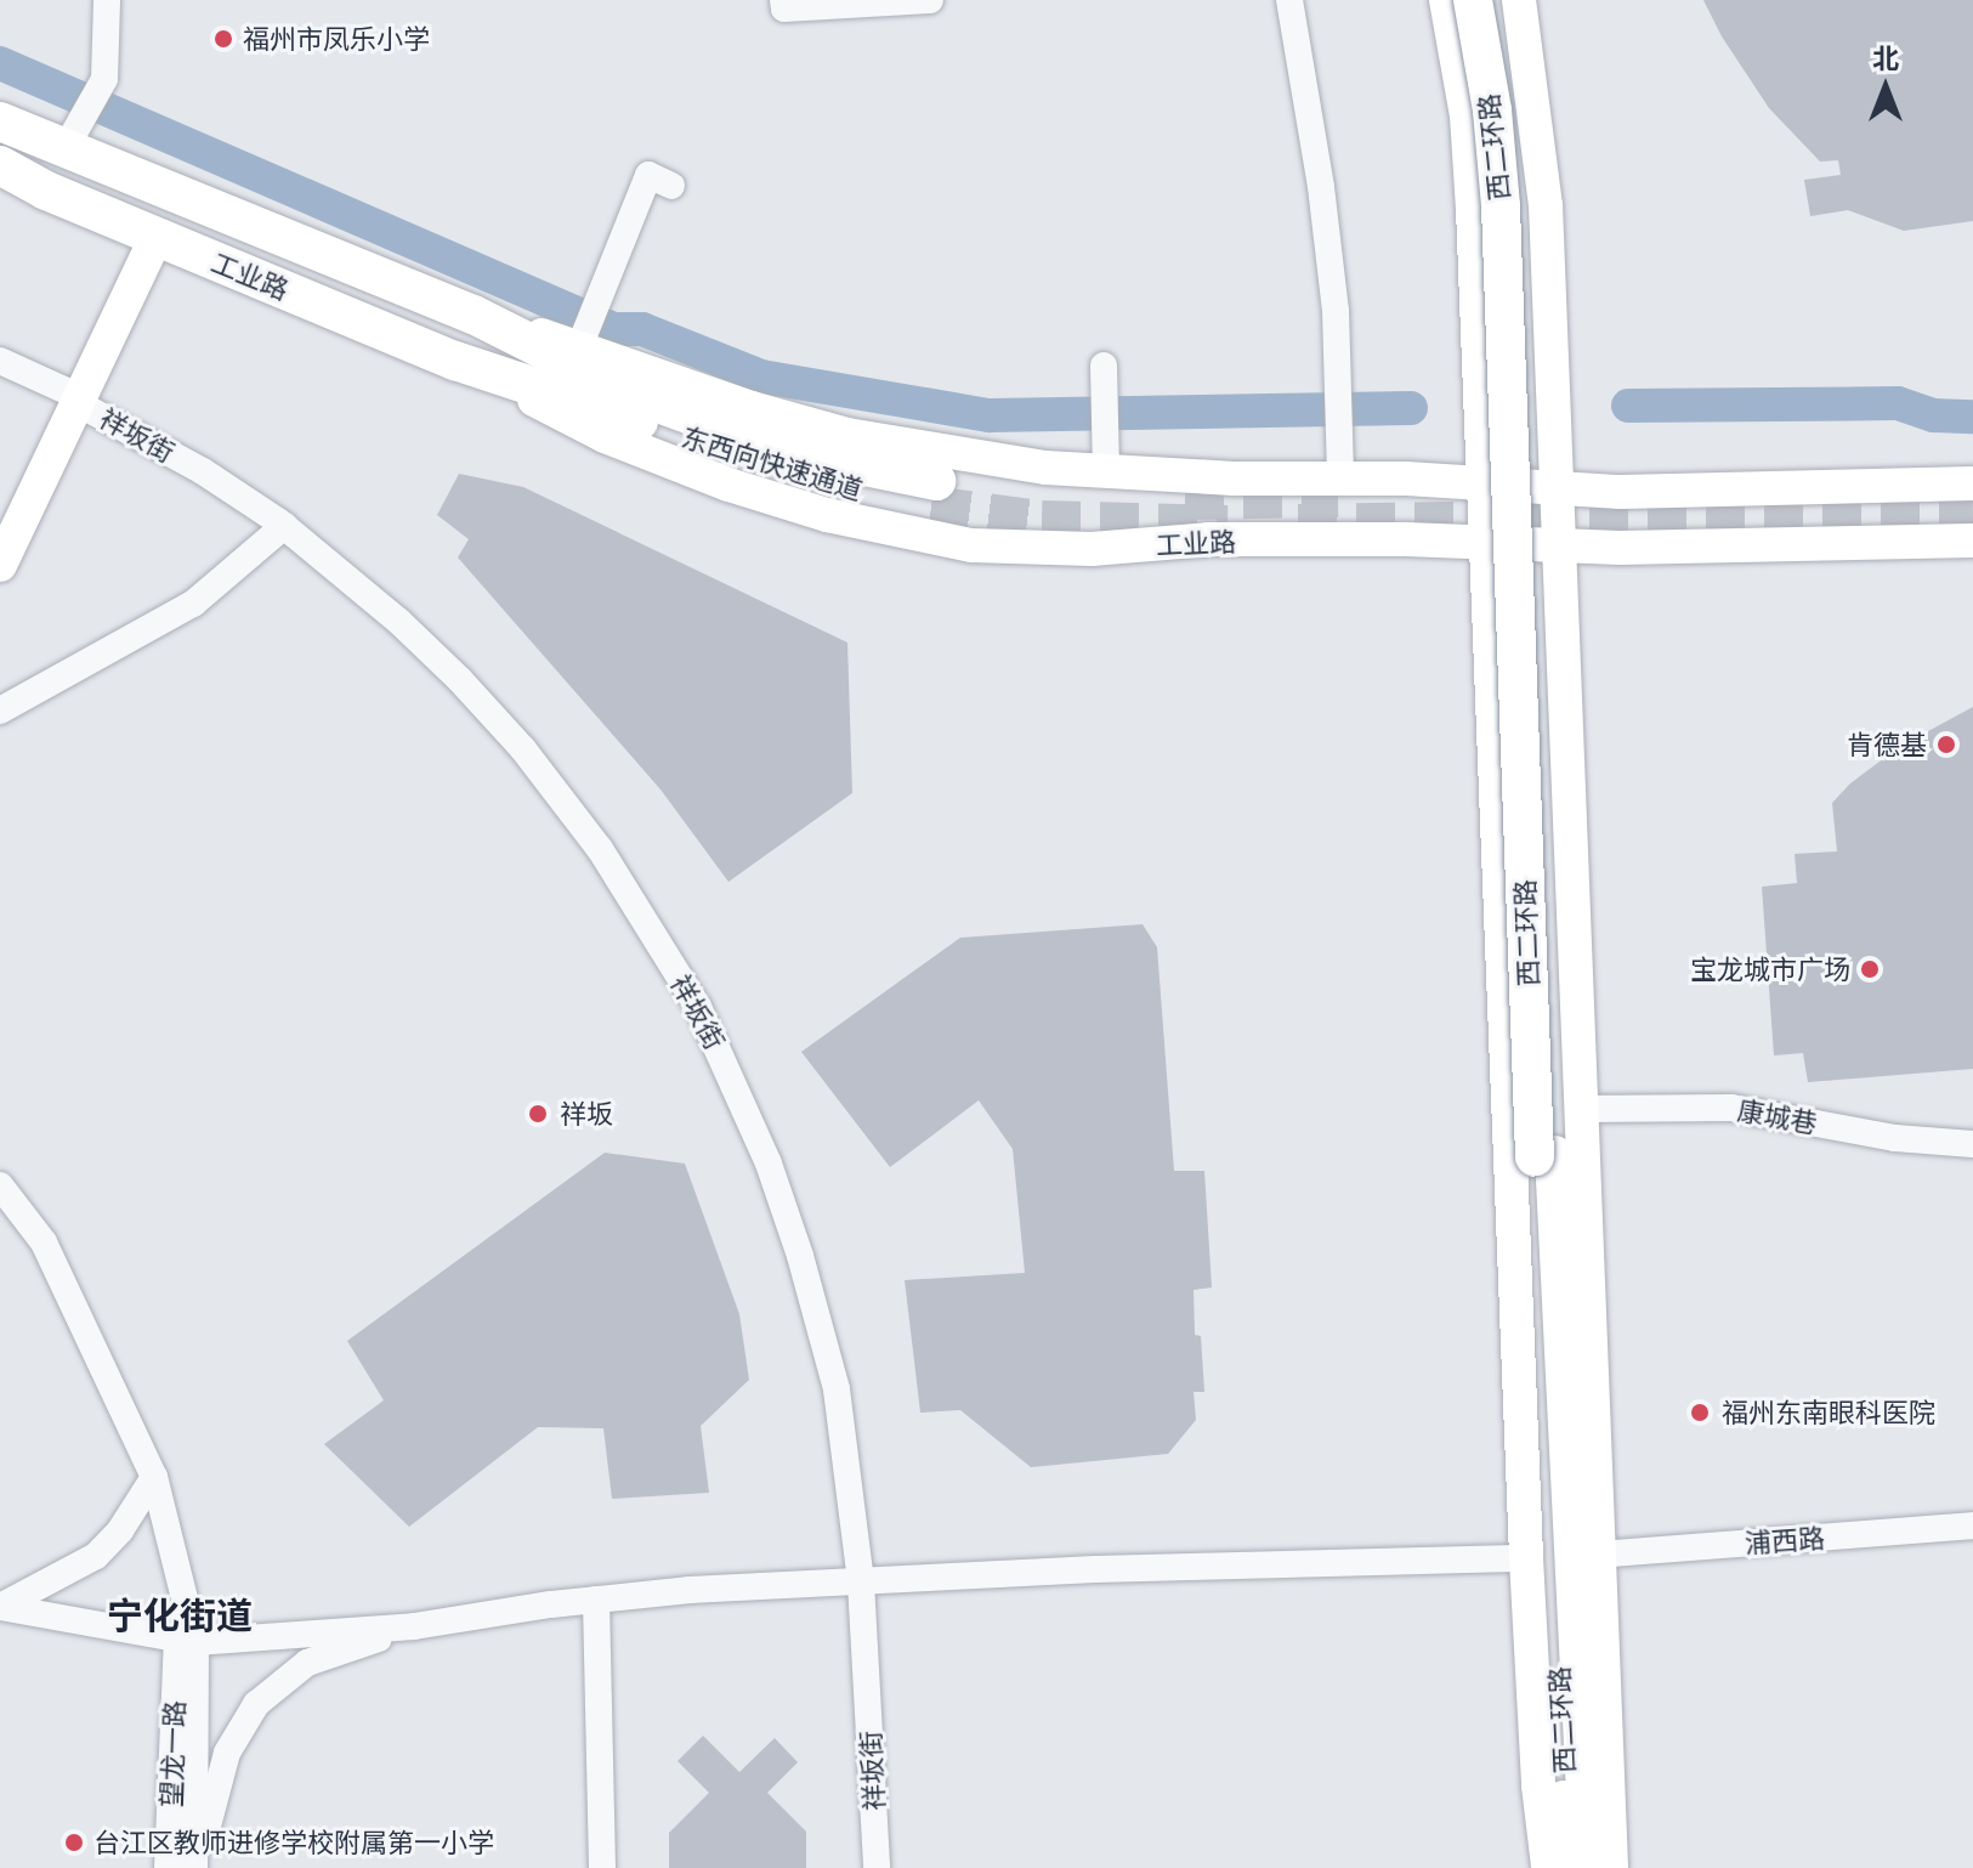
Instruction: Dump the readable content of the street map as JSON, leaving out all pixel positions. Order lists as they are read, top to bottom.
{
  "streets": {
    "highway": ["西二环路", "工业路", "东西向快速通道"],
    "street": [
      "祥坂街",
      "康城巷",
      "浦西路",
      "望龙一路"
    ]
  },
  "crossings": [
    ["工业路", "东西向快速通道"]
  ],
  "districts": ["宁化街道"],
  "places": [
    "福州市凤乐小学",
    "肯德基",
    "宝龙城市广场",
    "祥坂",
    "福州东南眼科医院",
    "台江区教师进修学校附属第一小学"
  ],
  "north": "top"
}
